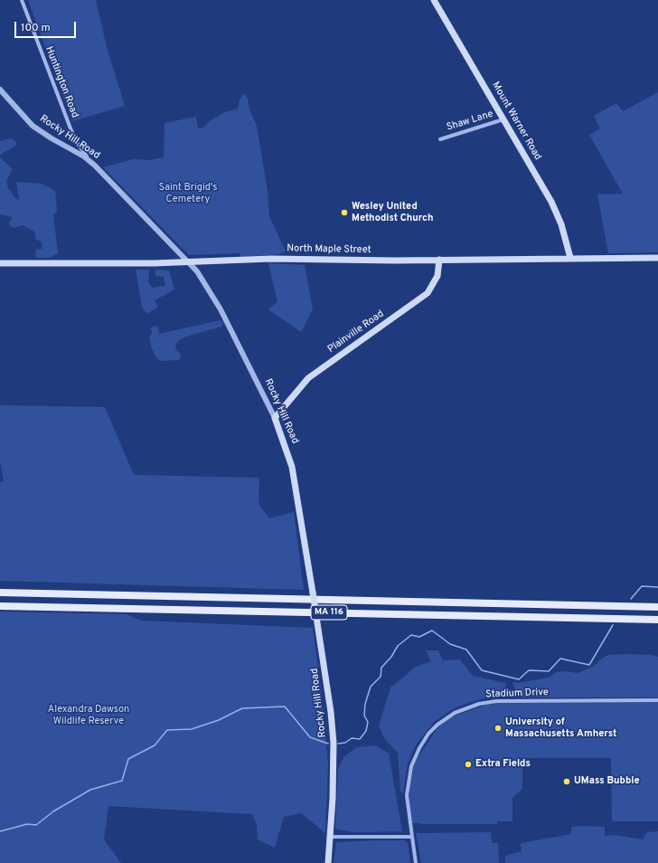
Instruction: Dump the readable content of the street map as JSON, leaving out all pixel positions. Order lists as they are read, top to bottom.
{
  "streets": {
    "main road": [
      "Mount Warner Road",
      "Rocky Hill Road",
      "North Maple Street",
      "Plainville Road",
      "MA 116"
    ],
    "street": ["Huntington Road", "Shaw Lane", "Stadium Drive"]
  },
  "crossings": [
    ["Huntington Road", "Rocky Hill Road"],
    ["Shaw Lane", "Mount Warner Road"],
    ["Mount Warner Road", "North Maple Street"],
    ["Rocky Hill Road", "North Maple Street"],
    ["Rocky Hill Road", "Plainville Road"],
    ["North Maple Street", "Plainville Road"]
  ],
  "parks": ["Saint Brigid's Cemetery", "Alexandra Dawson Wildlife Reserve"],
  "places": [
    "Wesley United Methodist Church",
    "University of Massachusetts Amherst",
    "Extra Fields",
    "UMass Bubble"
  ],
  "scale_bar": "100 m"
}
